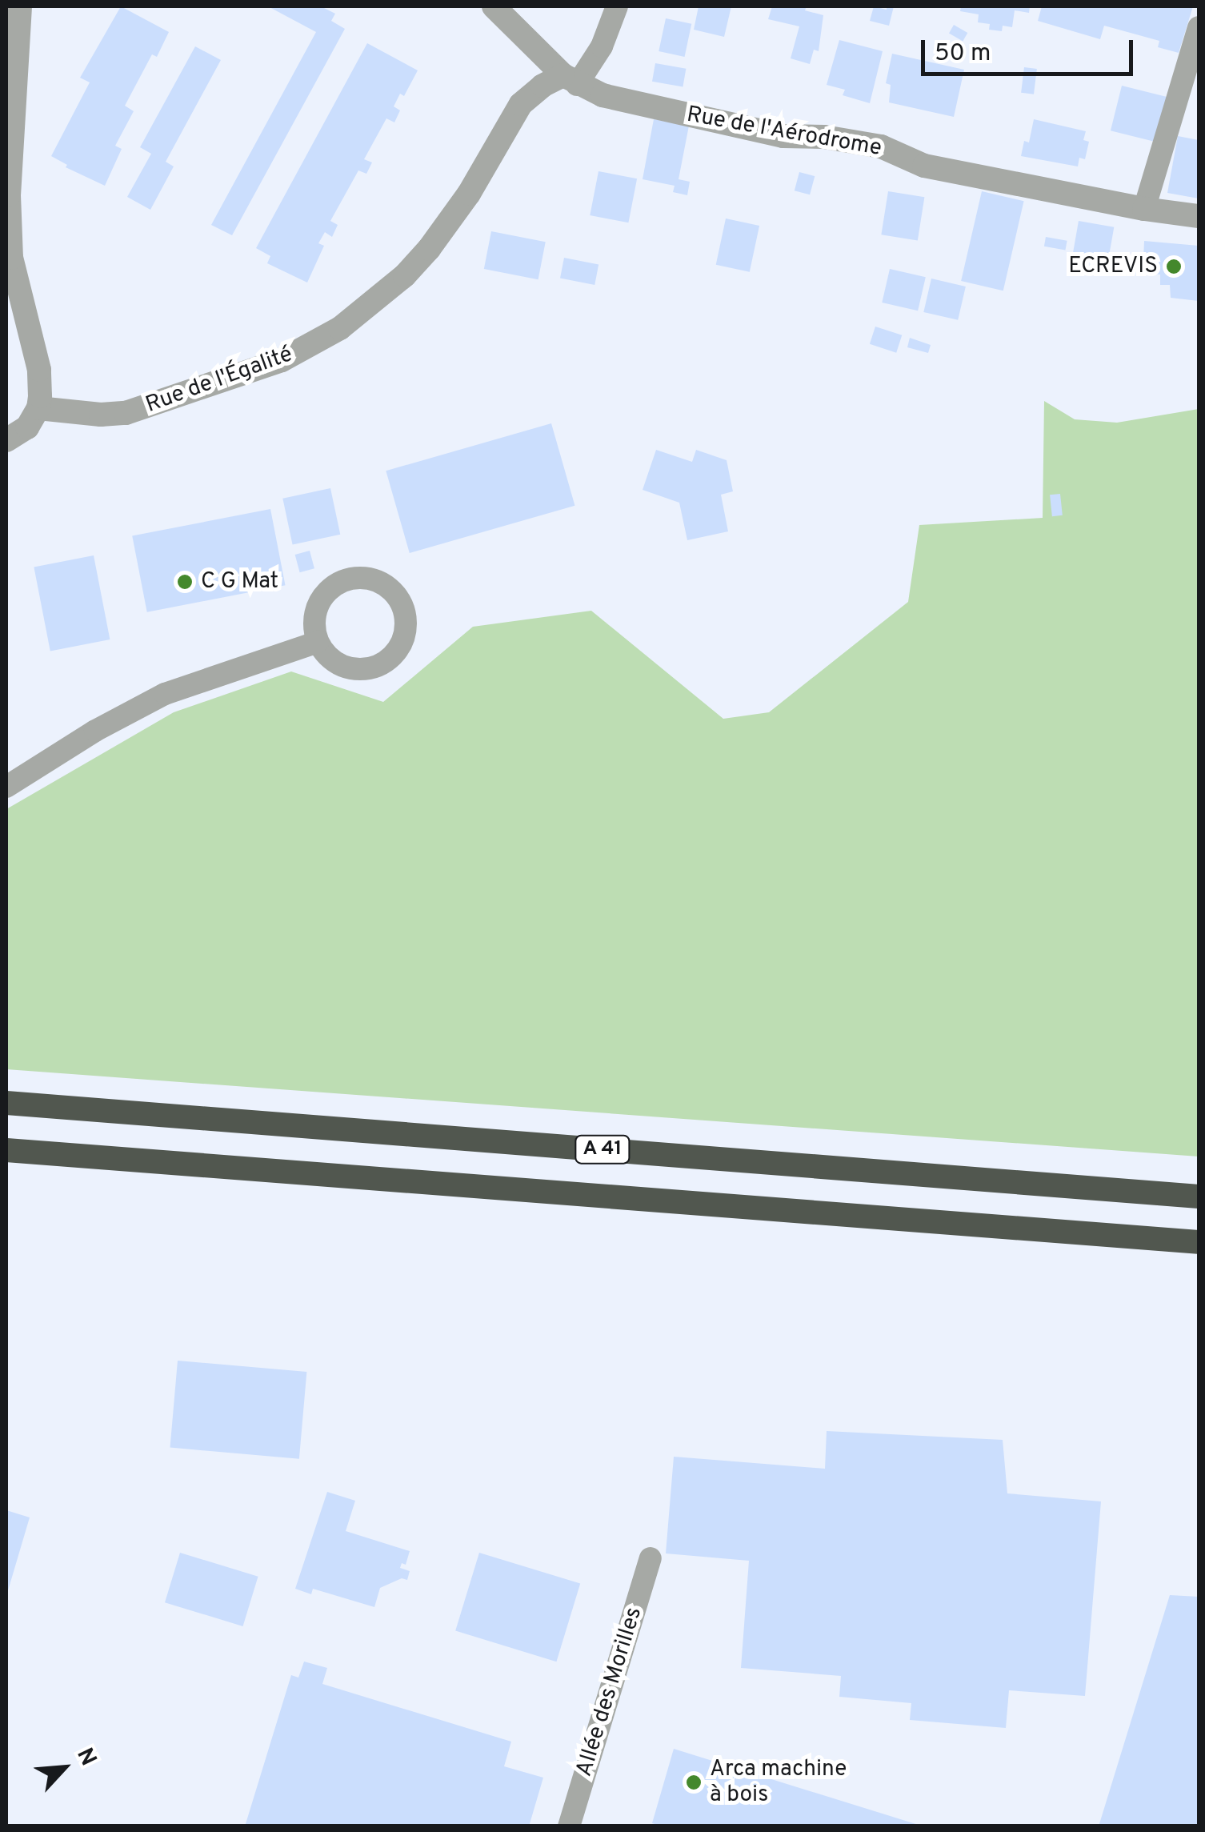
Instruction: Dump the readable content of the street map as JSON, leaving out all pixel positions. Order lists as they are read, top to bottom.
{
  "streets": {
    "highway": ["A 41"],
    "street": ["Rue de l'Aérodrome", "Rue de l'Égalité", "Allée des Morilles"]
  },
  "crossings": [
    ["Rue de l'Aérodrome", "Rue de l'Égalité"]
  ],
  "places": ["ECREVIS", "C G Mat", "Arca machine à bois"],
  "scale_bar": "50 m",
  "north": "top right"
}
